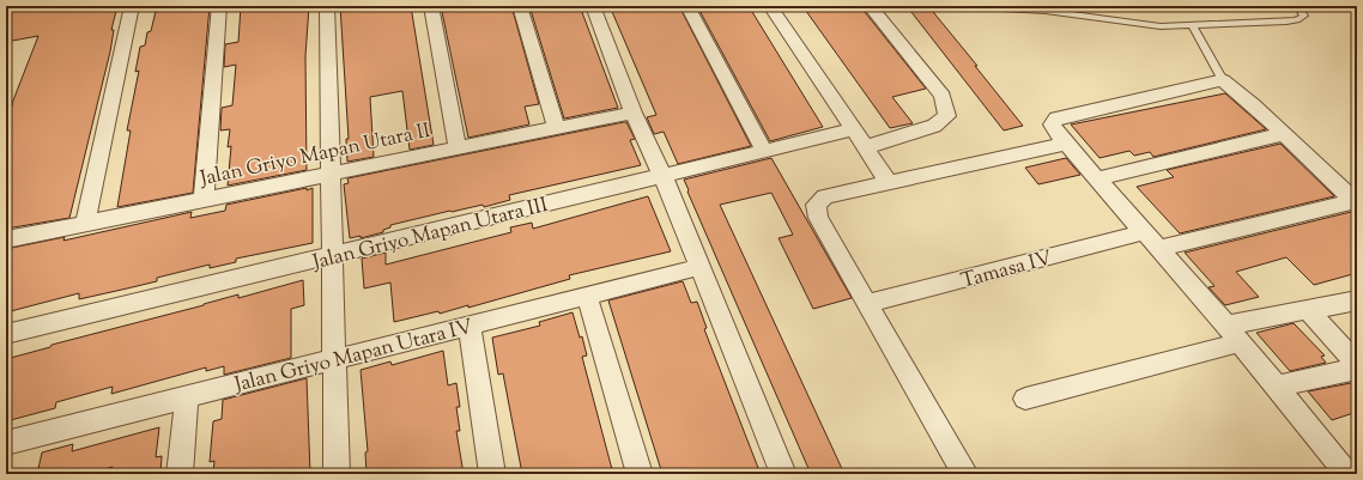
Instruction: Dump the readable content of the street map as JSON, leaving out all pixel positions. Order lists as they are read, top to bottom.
{
  "streets": {
    "street": [
      "Jalan Griyo Mapan Utara II",
      "Jalan Griyo Mapan Utara III",
      "Tamasa IV",
      "Jalan Griyo Mapan Utara IV"
    ]
  }
}
